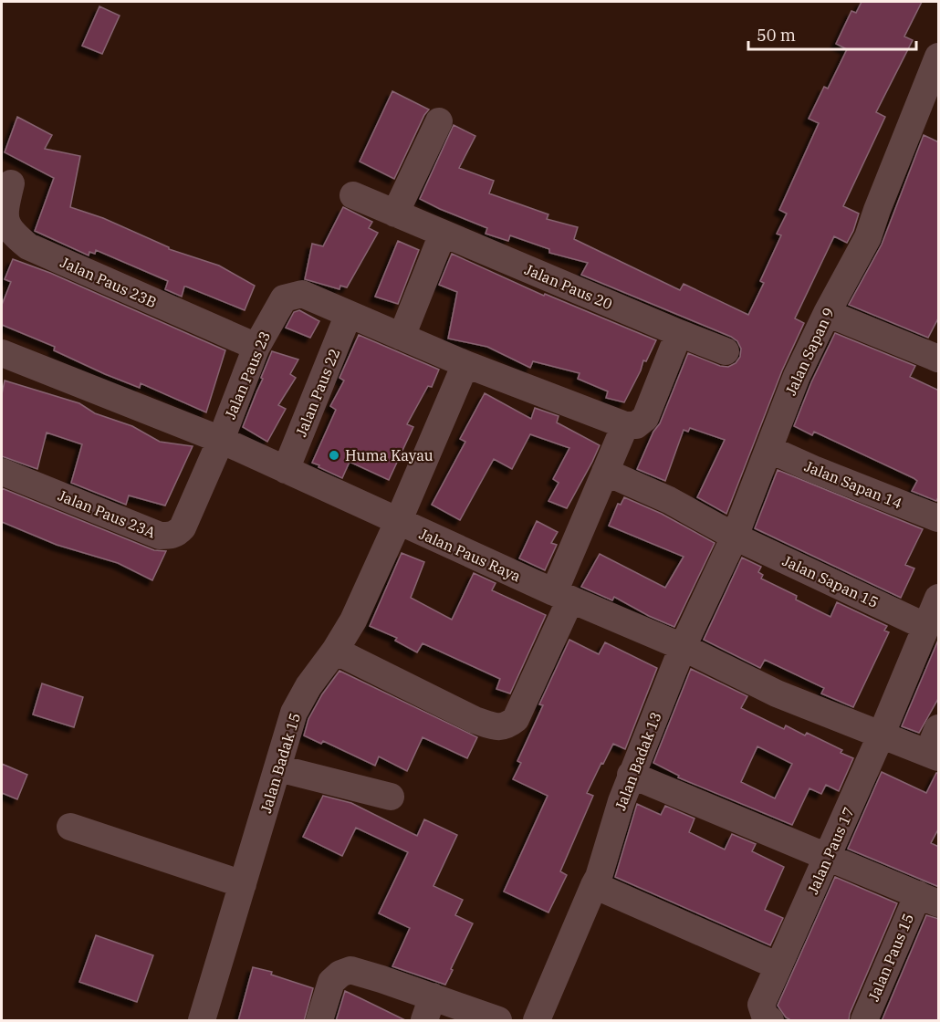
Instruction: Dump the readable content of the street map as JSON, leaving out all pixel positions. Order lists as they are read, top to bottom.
{
  "streets": {
    "street": [
      "Jalan Paus 23B",
      "Jalan Paus 20",
      "Jalan Sapan 9",
      "Jalan Paus 23",
      "Jalan Paus 22",
      "Jalan Sapan 14",
      "Jalan Paus 23A",
      "Jalan Paus Raya",
      "Jalan Sapan 15",
      "Jalan Badak 13",
      "Jalan Badak 15",
      "Jalan Paus 17",
      "Jalan Paus 15"
    ]
  },
  "crossings": [
    ["Jalan Paus 23B", "Jalan Paus 23"],
    ["Jalan Sapan 9", "Jalan Sapan 14"],
    ["Jalan Sapan 9", "Jalan Paus Raya"],
    ["Jalan Sapan 9", "Jalan Sapan 15"],
    ["Jalan Sapan 9", "Jalan Badak 13"],
    ["Jalan Paus 23", "Jalan Paus 22"],
    ["Jalan Paus 23", "Jalan Paus 23A"],
    ["Jalan Paus 23", "Jalan Paus Raya"],
    ["Jalan Paus 22", "Jalan Paus Raya"],
    ["Jalan Paus 23A", "Jalan Paus Raya"],
    ["Jalan Paus Raya", "Jalan Badak 13"],
    ["Jalan Paus Raya", "Jalan Badak 15"],
    ["Jalan Paus Raya", "Jalan Paus 17"],
    ["Jalan Sapan 15", "Jalan Paus 17"]
  ],
  "places": ["Huma Kayau"],
  "scale_bar": "50 m"
}
